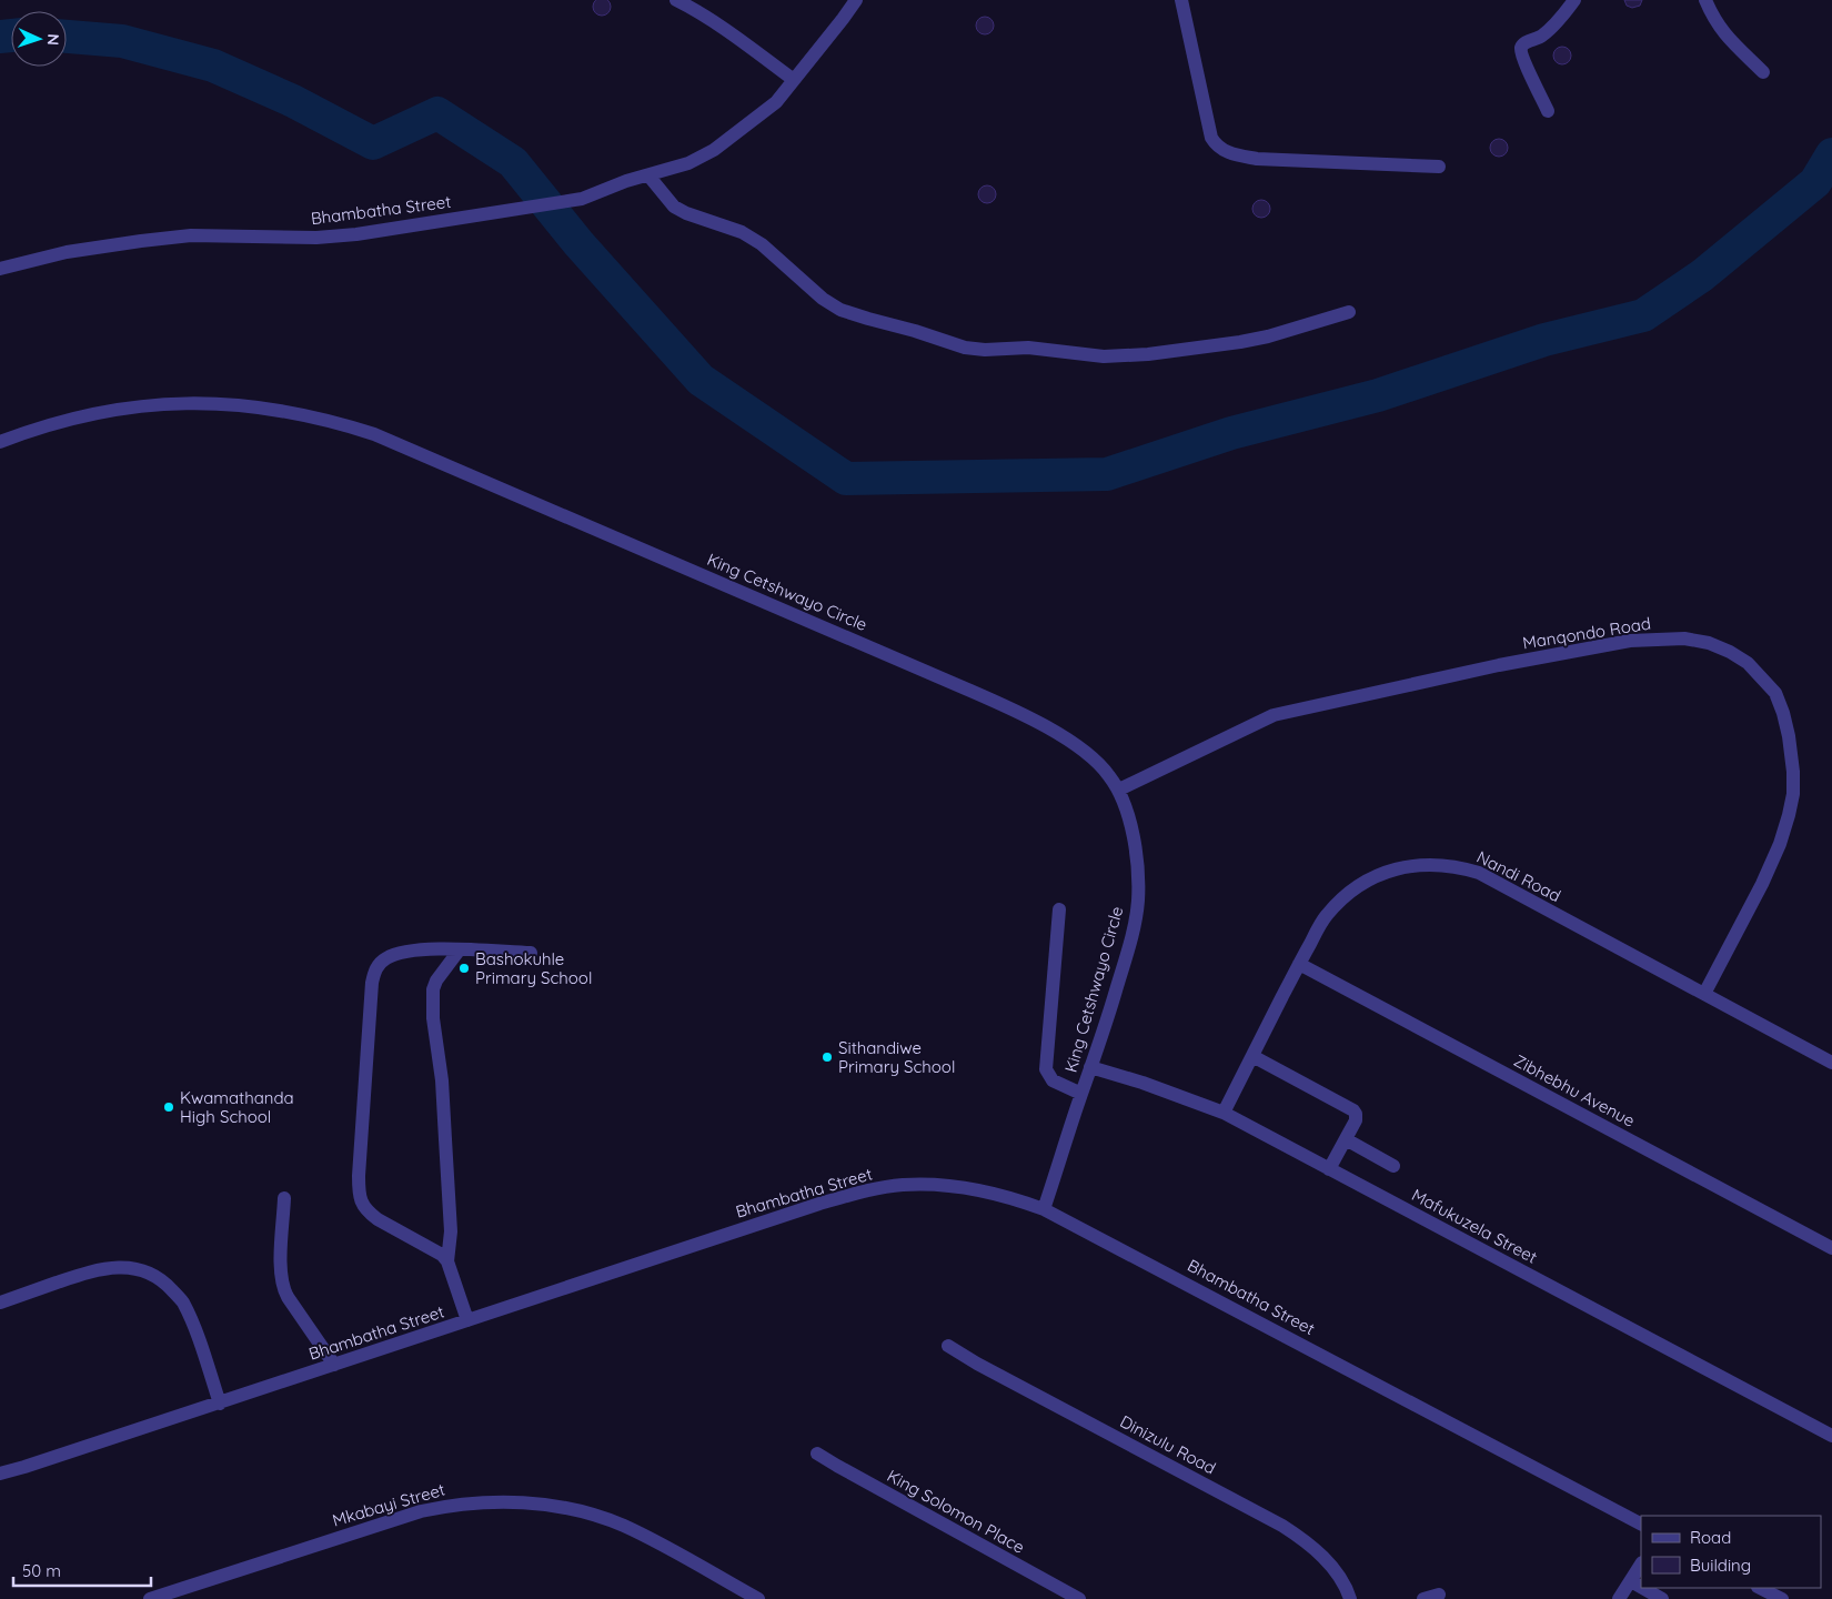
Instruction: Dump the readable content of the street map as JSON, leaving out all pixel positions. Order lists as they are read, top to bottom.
{
  "streets": {
    "street": [
      "Bhambatha Street",
      "King Cetshwayo Circle",
      "Manqondo Road",
      "Nandi Road",
      "Zibhebhu Avenue",
      "Mafukuzela Street",
      "Dinizulu Road",
      "Mkabayi Street",
      "King Solomon Place"
    ]
  },
  "crossings": [
    ["Bhambatha Street", "King Cetshwayo Circle"],
    ["King Cetshwayo Circle", "Manqondo Road"],
    ["King Cetshwayo Circle", "Mafukuzela Street"],
    ["Manqondo Road", "Nandi Road"],
    ["Nandi Road", "Zibhebhu Avenue"],
    ["Nandi Road", "Mafukuzela Street"]
  ],
  "places": ["Bashokuhle Primary School", "Sithandiwe Primary School", "Kwamathanda High School"],
  "legend": ["Road", "Building"],
  "scale_bar": "50 m",
  "north": "right"
}
